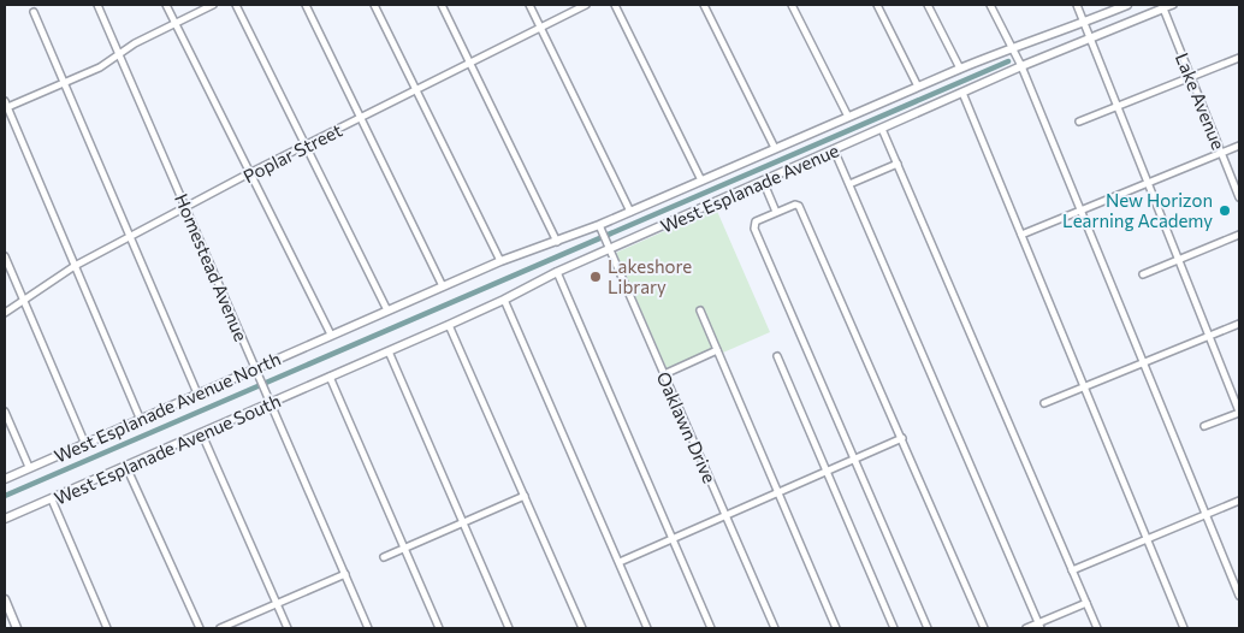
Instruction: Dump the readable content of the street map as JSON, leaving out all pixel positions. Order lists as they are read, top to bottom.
{
  "streets": {
    "main road": ["West Esplanade Avenue", "West Esplanade Avenue North", "West Esplanade Avenue South"],
    "street": [
      "Lake Avenue",
      "Poplar Street",
      "Homestead Avenue",
      "Oaklawn Drive"
    ]
  },
  "crossings": [
    ["Lake Avenue", "West Esplanade Avenue"],
    ["Poplar Street", "Homestead Avenue"],
    ["West Esplanade Avenue", "West Esplanade Avenue North"],
    ["West Esplanade Avenue", "Oaklawn Drive"],
    ["West Esplanade Avenue", "West Esplanade Avenue South"],
    ["Homestead Avenue", "West Esplanade Avenue North"],
    ["Homestead Avenue", "West Esplanade Avenue South"]
  ],
  "places": ["New Horizon Learning Academy", "Lakeshore Library"]
}
